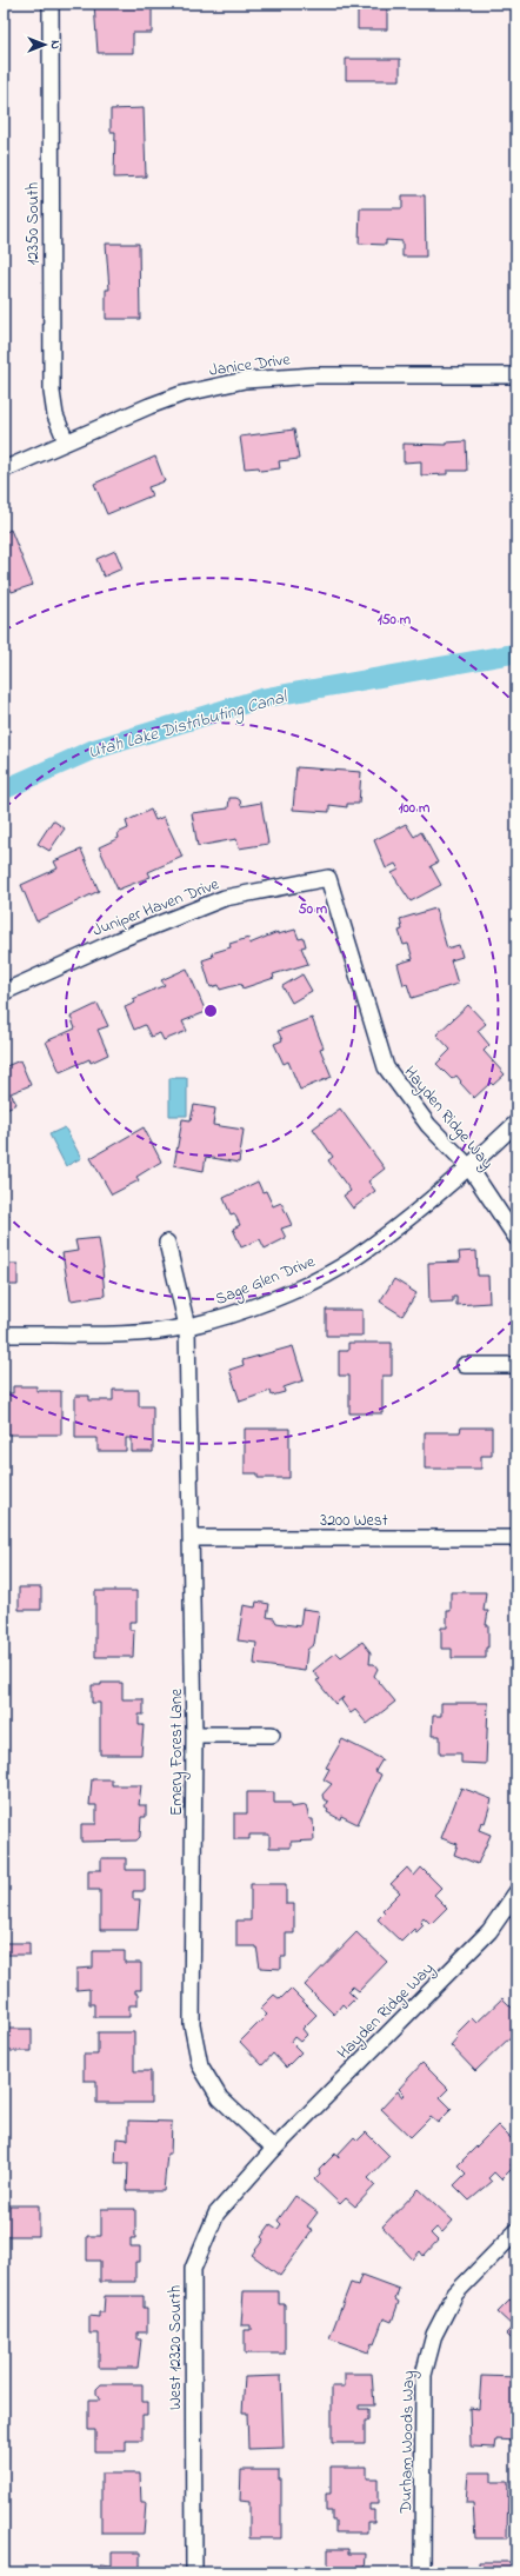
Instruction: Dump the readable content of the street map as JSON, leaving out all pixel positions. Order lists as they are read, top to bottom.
{
  "streets": {
    "street": [
      "12350 South",
      "Janice Drive",
      "Juniper Haven Drive",
      "Hayden Ridge Way",
      "Sage Glen Drive",
      "3200 West",
      "Emery Forest Lane",
      "West 12320 Sourth",
      "Durham Woods Way"
    ]
  },
  "crossings": [
    ["12350 South", "Janice Drive"],
    ["Juniper Haven Drive", "Hayden Ridge Way"],
    ["Hayden Ridge Way", "Sage Glen Drive"],
    ["Hayden Ridge Way", "Emery Forest Lane"],
    ["Hayden Ridge Way", "West 12320 Sourth"],
    ["Sage Glen Drive", "Emery Forest Lane"],
    ["3200 West", "Emery Forest Lane"],
    ["Emery Forest Lane", "West 12320 Sourth"]
  ],
  "water": ["Utah Lake Distributing Canal"],
  "north": "right",
  "rings": ["150 m", "100 m", "50 m"]
}
